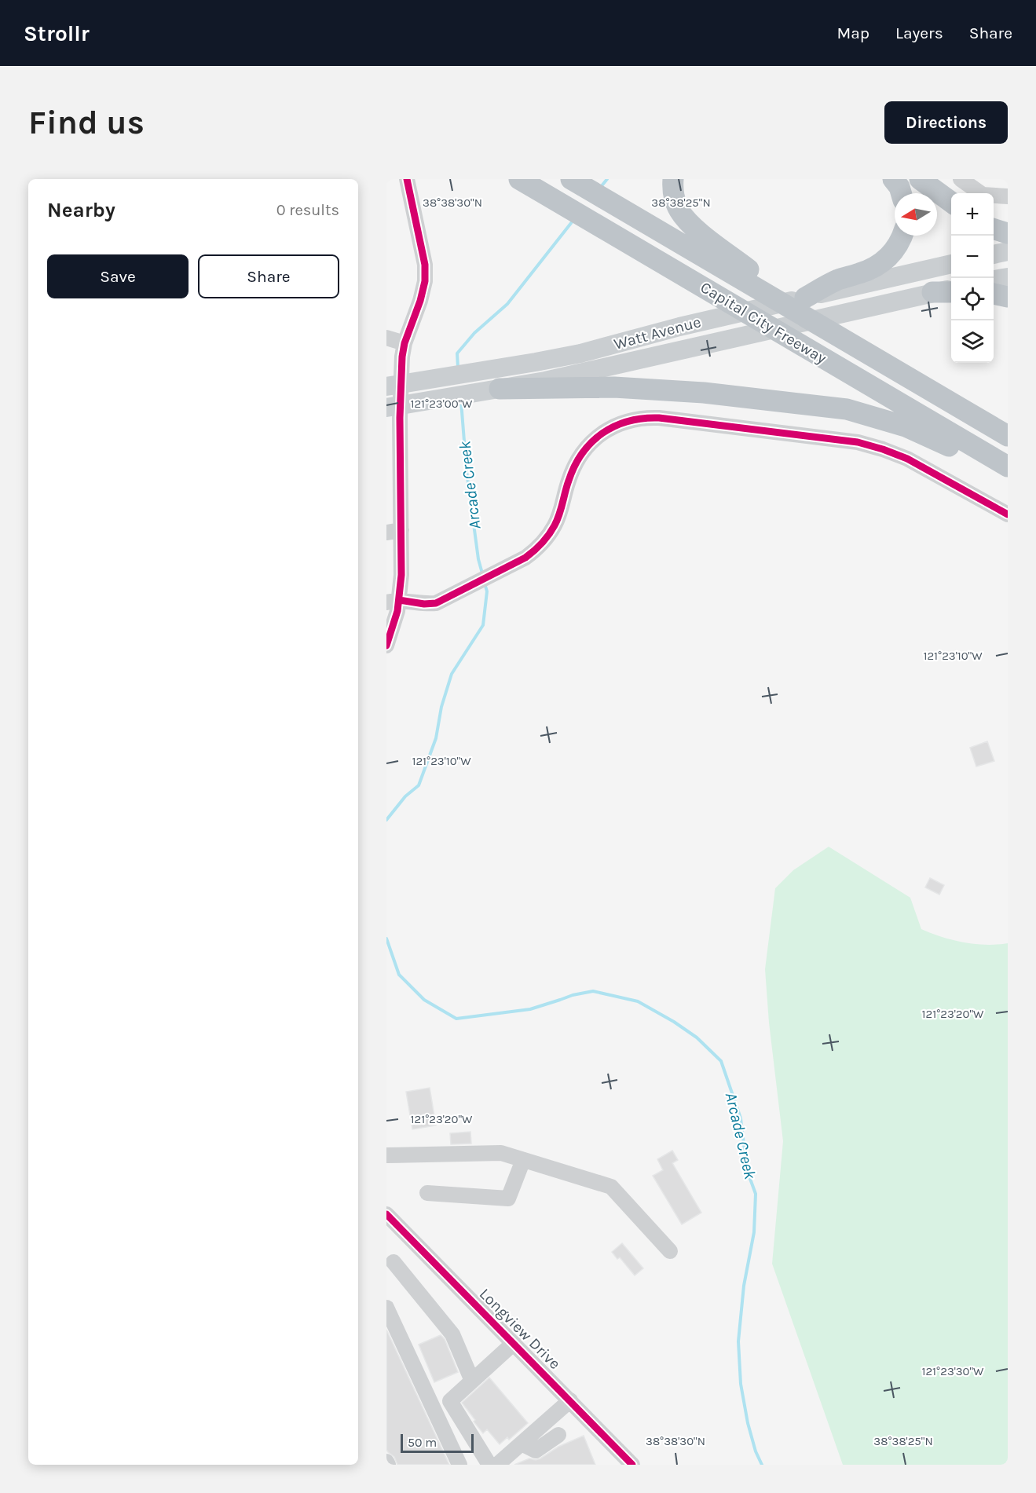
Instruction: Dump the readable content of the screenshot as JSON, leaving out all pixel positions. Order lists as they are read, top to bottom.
{
  "streets": {
    "highway": ["Capital City Freeway"],
    "main road": ["Watt Avenue"],
    "street": ["Longview Drive"]
  },
  "crossings": [
    ["Capital City Freeway", "Watt Avenue"]
  ],
  "water": ["Arcade Creek"],
  "scale_bar": "50 m",
  "north": "left",
  "page": {
    "header": "Strollr",
    "nav": ["Map", "Layers", "Share"],
    "buttons": [
      "Directions",
      ["Save", "Share"]
    ],
    "title": "Find us",
    "heading": ["Nearby", "0 results"],
    "map_buttons": ["+", "−"],
    "scale": "50 m"
  },
  "coordinates": [
    "38°38'30\"N",
    "38°38'25\"N",
    "121°23'00\"W",
    "121°23'10\"W",
    "121°23'20\"W",
    "121°23'30\"W"
  ]
}
